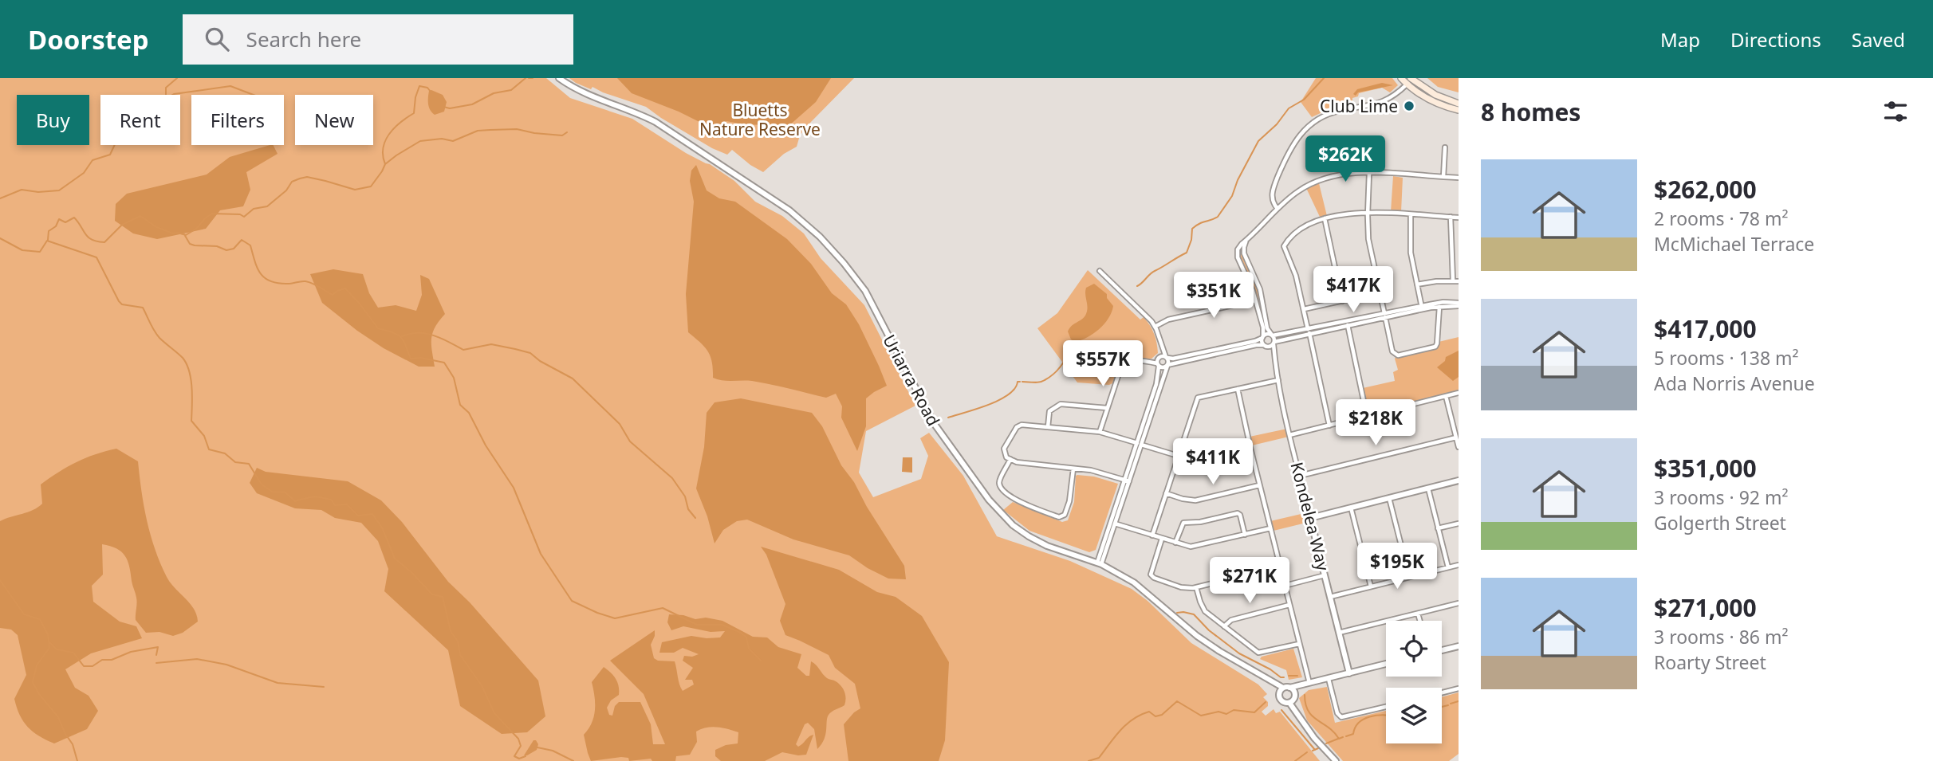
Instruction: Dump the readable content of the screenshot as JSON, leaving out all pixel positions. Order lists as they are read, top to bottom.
{
  "streets": {
    "street": ["Uriarra Road", "Kondelea Way"]
  },
  "parks": ["Bluetts Nature Reserve"],
  "places": ["Club Lime"],
  "page": {
    "header": "Doorstep",
    "search": "Search here",
    "nav": ["Map", "Directions", "Saved"],
    "heading": "8 homes",
    "chip": [
      "Buy",
      "Rent",
      "Filters",
      "New"
    ],
    "price": [
      "$262K",
      "$417K",
      "$351K",
      "$557K",
      "$218K",
      "$411K",
      "$195K",
      "$271K"
    ],
    "list": [
      {
        "name": "$262,000",
        "note": "2 rooms · 78 m² · McMichael Terrace"
      },
      {
        "name": "$417,000",
        "note": "5 rooms · 138 m² · Ada Norris Avenue"
      },
      {
        "name": "$351,000",
        "note": "3 rooms · 92 m² · Golgerth Street"
      },
      {
        "name": "$271,000",
        "note": "3 rooms · 86 m² · Roarty Street"
      }
    ]
  }
}
